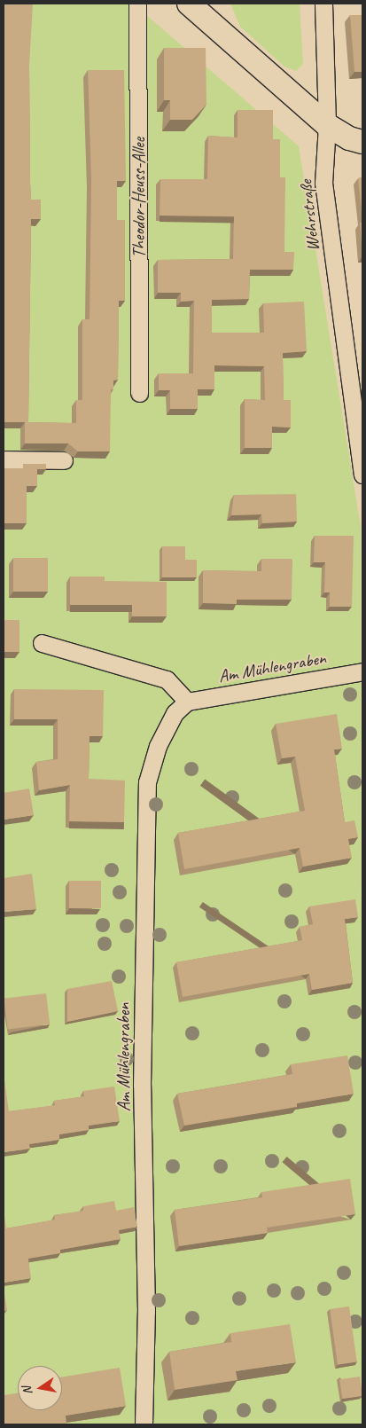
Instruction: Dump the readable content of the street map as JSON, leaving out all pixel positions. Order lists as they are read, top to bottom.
{
  "streets": {
    "street": ["Theodor-Heuss-Allee", "Wehrstraße", "Am Mühlengraben"]
  },
  "north": "left"
}
